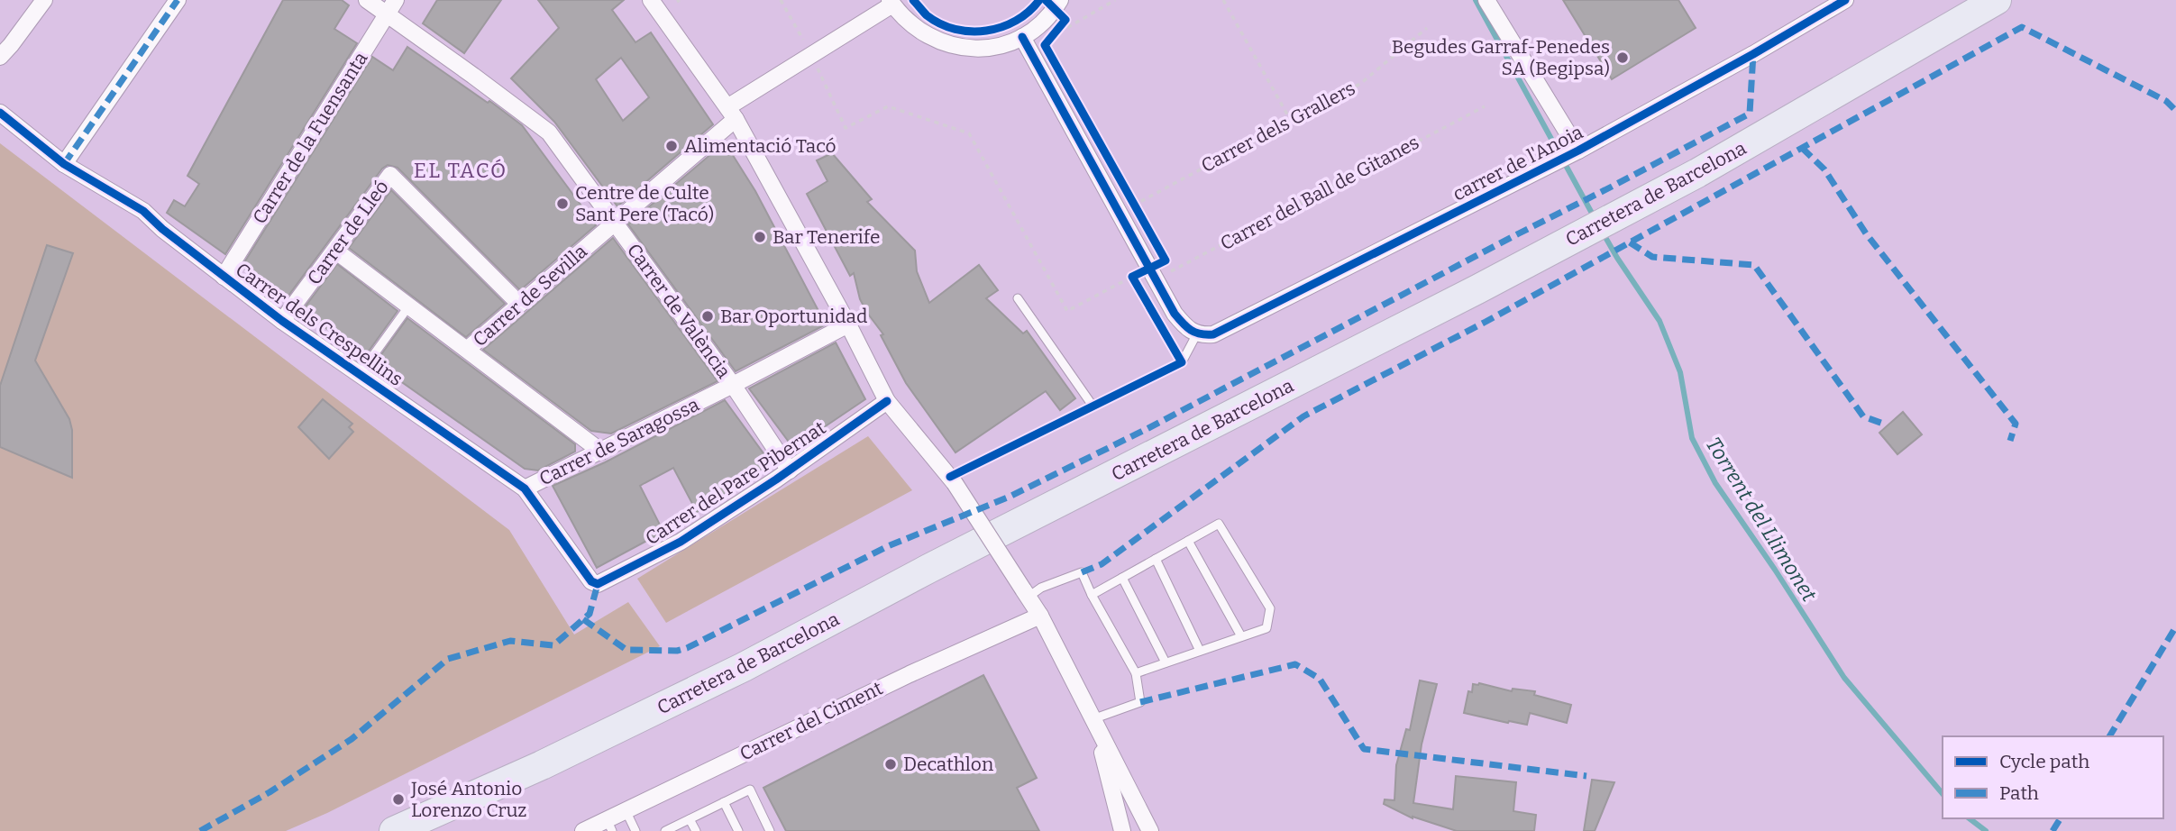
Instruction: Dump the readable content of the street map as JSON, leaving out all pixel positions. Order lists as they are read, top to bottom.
{
  "streets": {
    "highway": ["Carretera de Barcelona"],
    "street": [
      "Carrer de la Fuensanta",
      "carrer de l'Anoia",
      "Carrer de Lleó",
      "Carrer de Sevilla",
      "Carrer de València",
      "Carrer dels Crespellins",
      "Carrer de Saragossa",
      "Carrer del Pare Pibernat",
      "Carrer del Ciment"
    ],
    "path": ["Carrer dels Grallers", "Carrer del Ball de Gitanes"]
  },
  "crossings": [
    ["Carrer de la Fuensanta", "Carrer de València"],
    ["Carrer de la Fuensanta", "Carrer dels Crespellins"],
    ["Carrer de Lleó", "Carrer de Sevilla"],
    ["Carrer de Lleó", "Carrer dels Crespellins"],
    ["Carrer de Sevilla", "Carrer de València"],
    ["Carrer de València", "Carrer de Saragossa"],
    ["Carrer de València", "Carrer del Pare Pibernat"],
    ["Carrer dels Crespellins", "Carrer de Saragossa"],
    ["Carrer dels Crespellins", "Carrer del Pare Pibernat"]
  ],
  "districts": ["EL TACÓ"],
  "water": ["Torrent del Llimonet"],
  "places": [
    "Begudes Garraf-Penedes SA (Begipsa)",
    "Alimentació Tacó",
    "Centre de Culte Sant Pere (Tacó)",
    "Bar Tenerife",
    "Bar Oportunidad",
    "Decathlon",
    "José Antonio Lorenzo Cruz"
  ],
  "legend": ["Cycle path", "Path"]
}
